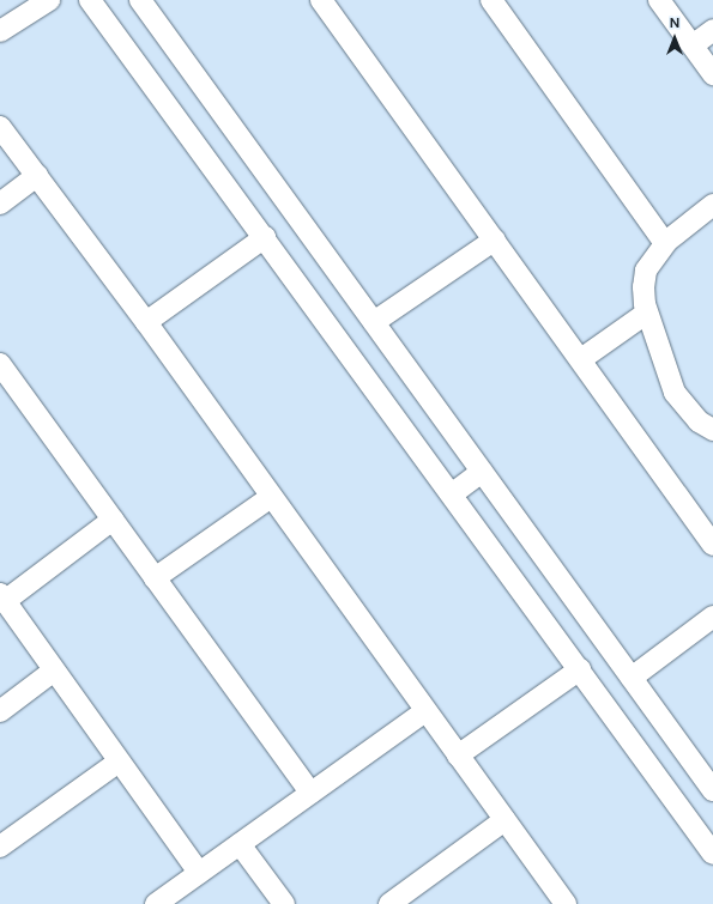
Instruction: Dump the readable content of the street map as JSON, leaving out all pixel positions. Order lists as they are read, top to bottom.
{
  "north": "top"
}
